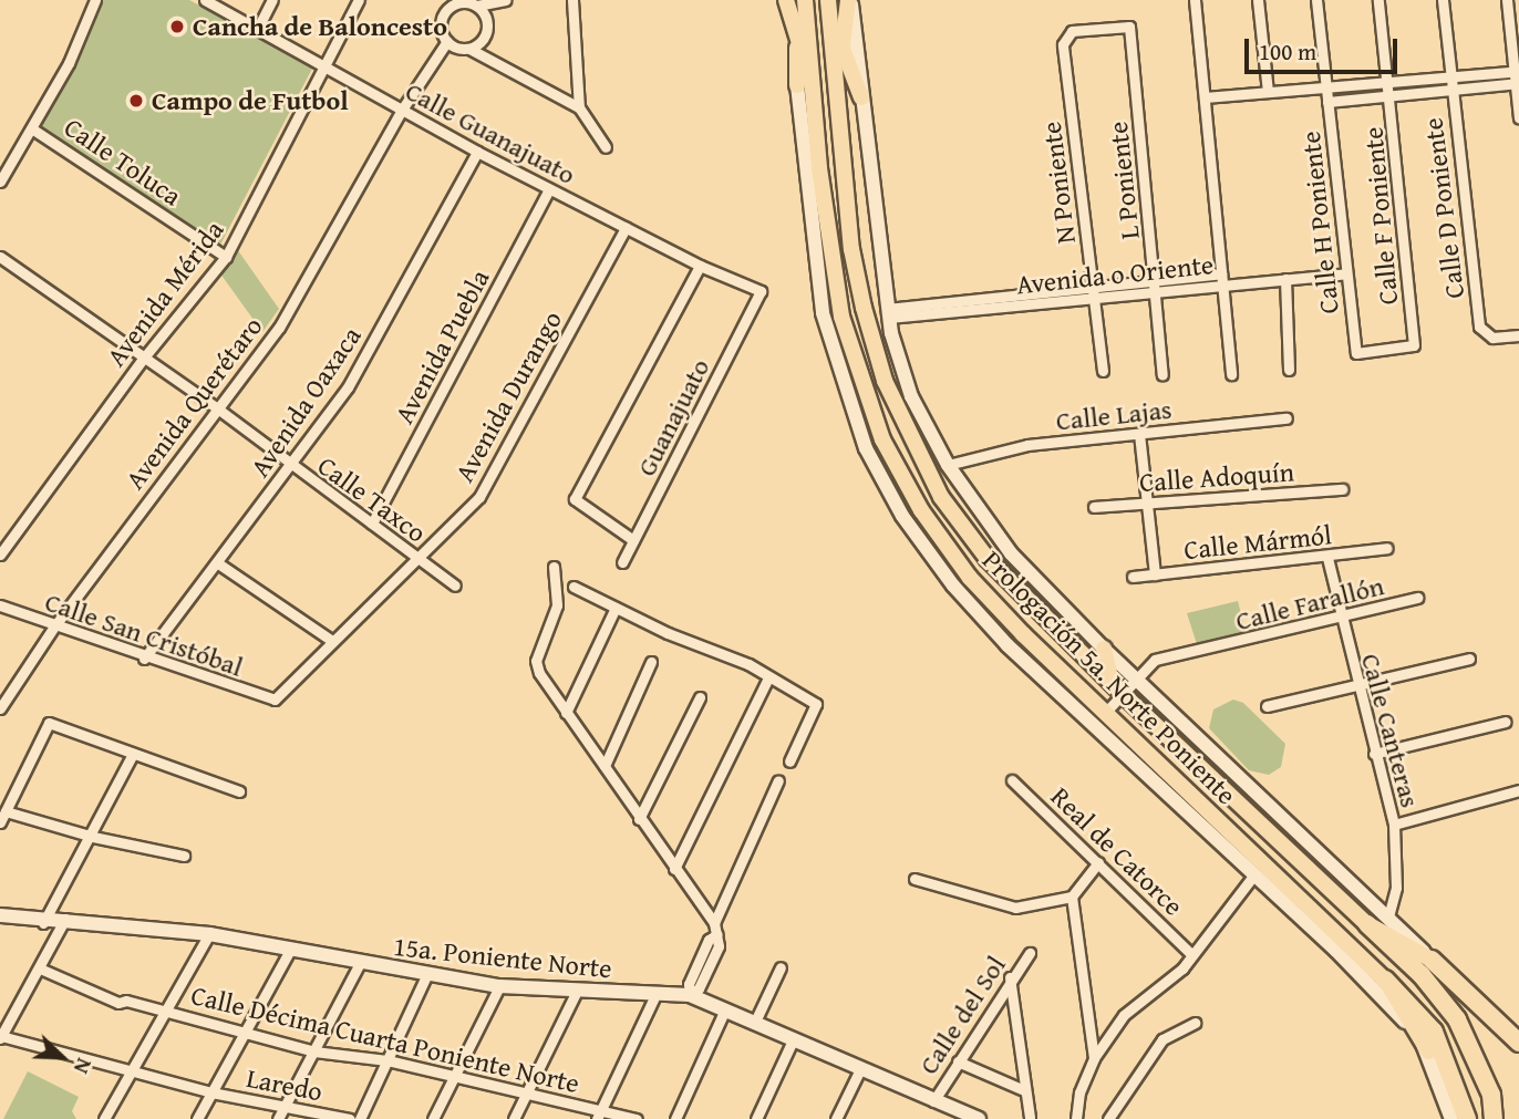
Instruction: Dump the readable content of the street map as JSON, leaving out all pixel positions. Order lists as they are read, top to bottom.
{
  "streets": {
    "main road": ["Prologación 5a. Norte Poniente"],
    "street": [
      "Calle Guanajuato",
      "Calle Toluca",
      "L Poniente",
      "N Poniente",
      "Calle D Poniente",
      "Calle F Poniente",
      "Calle H Poniente",
      "Avenida o Oriente",
      "Avenida Mérida",
      "Avenida Puebla",
      "Avenida Durango",
      "Avenida Oaxaca",
      "Avenida Querétaro",
      "Calle Lajas",
      "Guanajuato",
      "Calle Adoquín",
      "Calle Taxco",
      "Calle Mármól",
      "Calle Farallón",
      "Calle San Cristóbal",
      "Calle Canteras",
      "Real de Catorce",
      "15a. Poniente Norte",
      "Calle del Sol",
      "Calle Décima Cuarta Poniente Norte",
      "Laredo"
    ]
  },
  "crossings": [
    ["Calle Guanajuato", "Avenida Mérida"],
    ["Calle Guanajuato", "Avenida Puebla"],
    ["Calle Guanajuato", "Avenida Durango"],
    ["Calle Guanajuato", "Avenida Oaxaca"],
    ["Calle Guanajuato", "Avenida Querétaro"],
    ["Calle Guanajuato", "Guanajuato"],
    ["Calle Toluca", "Avenida Mérida"],
    ["L Poniente", "N Poniente"],
    ["L Poniente", "Avenida o Oriente"],
    ["N Poniente", "Avenida o Oriente"],
    ["Calle F Poniente", "Calle H Poniente"],
    ["Calle H Poniente", "Avenida o Oriente"],
    ["Avenida Mérida", "Calle Taxco"],
    ["Avenida Puebla", "Calle Taxco"],
    ["Avenida Durango", "Calle Taxco"],
    ["Avenida Durango", "Calle San Cristóbal"],
    ["Avenida Oaxaca", "Calle Taxco"],
    ["Avenida Oaxaca", "Calle San Cristóbal"],
    ["Avenida Querétaro", "Calle Taxco"],
    ["Avenida Querétaro", "Calle San Cristóbal"],
    ["Calle Mármól", "Calle Canteras"],
    ["Calle Farallón", "Prologación 5a. Norte Poniente"],
    ["Calle Farallón", "Calle Canteras"],
    ["15a. Poniente Norte", "Calle del Sol"]
  ],
  "places": ["Cancha de Baloncesto", "Campo de Futbol"],
  "scale_bar": "100 m",
  "north": "bottom right"
}
